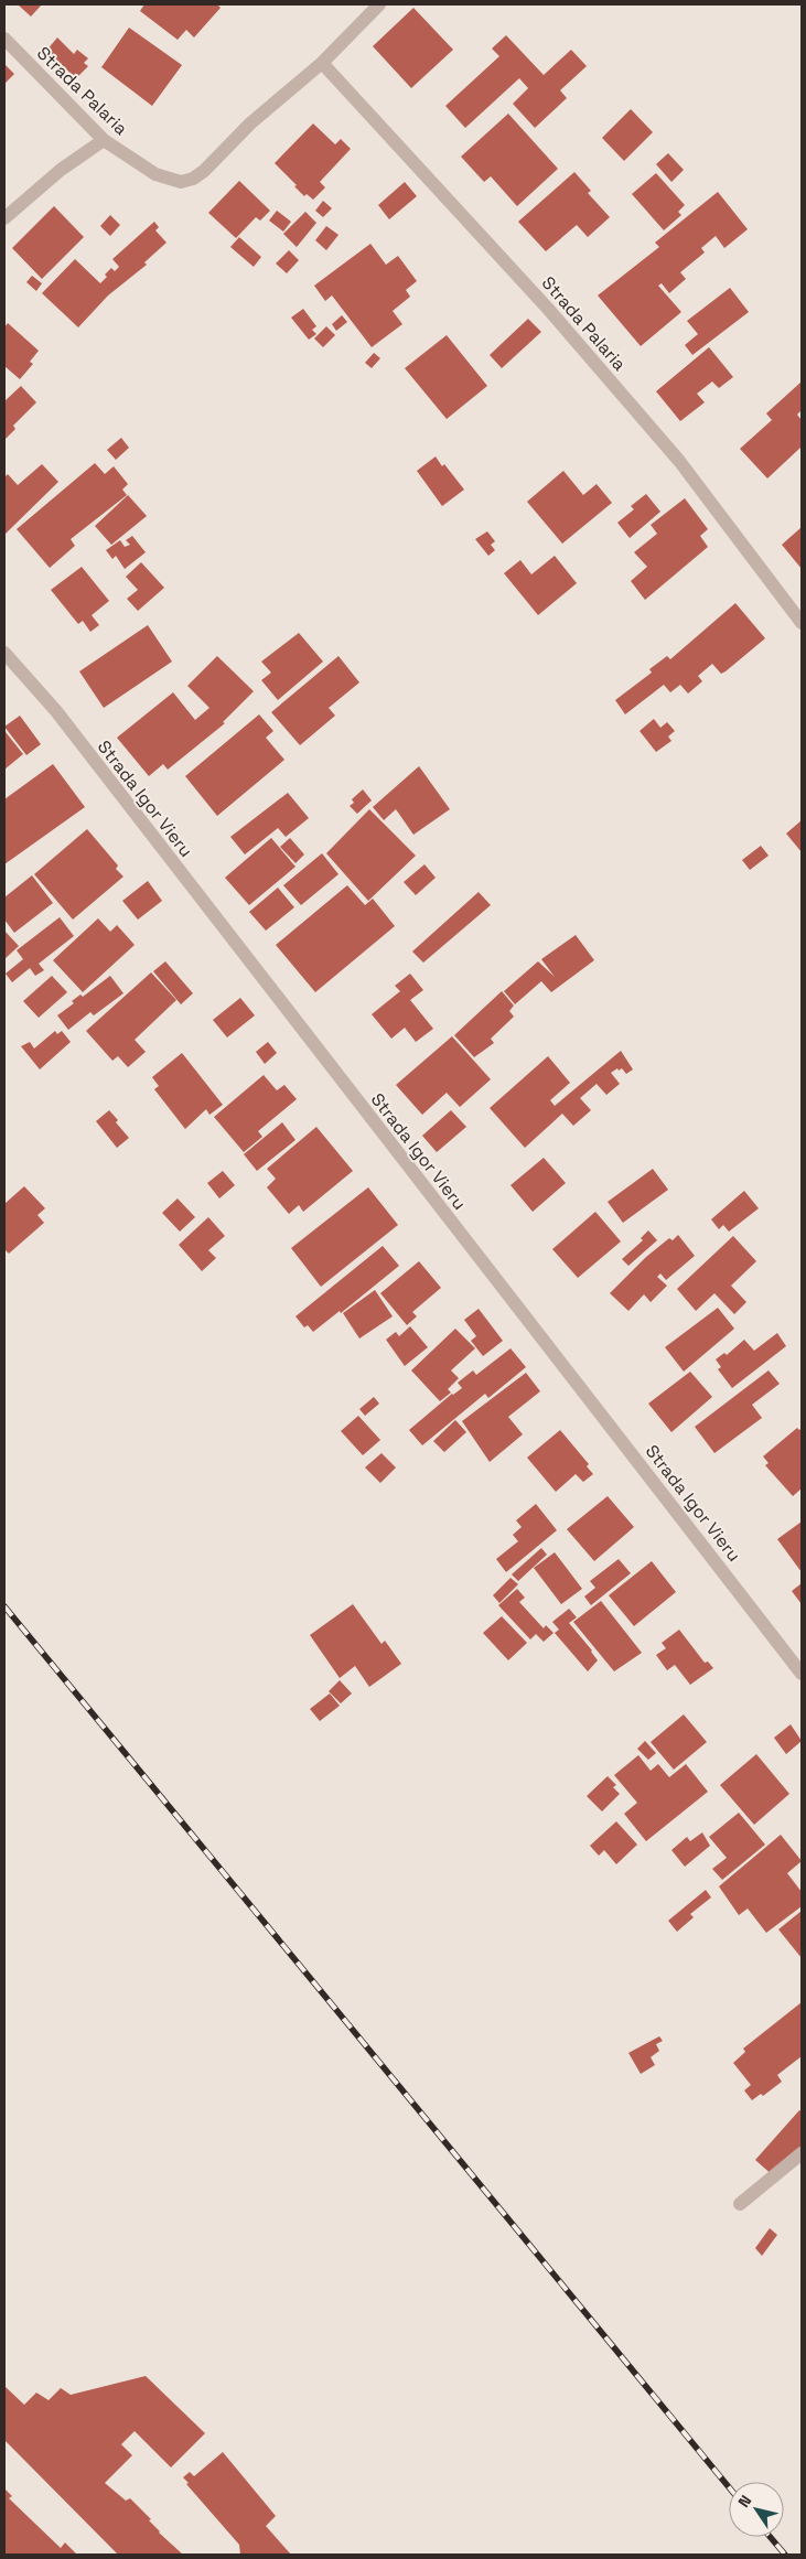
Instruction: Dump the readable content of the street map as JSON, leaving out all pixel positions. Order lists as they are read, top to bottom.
{
  "streets": {
    "street": ["Strada Palaria", "Strada Igor Vieru"]
  },
  "north": "top left"
}
